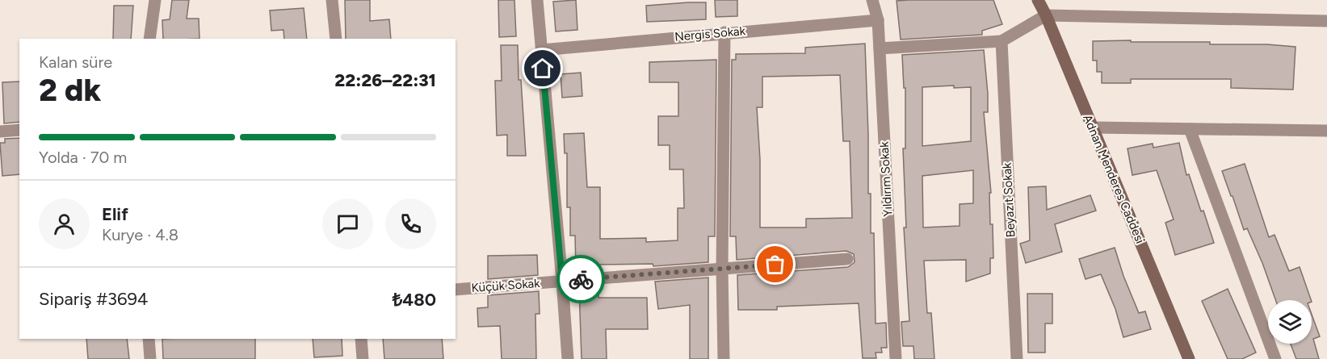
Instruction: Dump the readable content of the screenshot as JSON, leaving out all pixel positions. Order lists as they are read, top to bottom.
{
  "streets": {
    "street": [
      "Nergis Sokak",
      "Yıldırım Sokak",
      "Adnan Menderes Caddesi",
      "Beyazıt Sokak",
      "Küçük Sokak"
    ]
  },
  "crossings": [
    ["Nergis Sokak", "Yıldırım Sokak"]
  ],
  "page": {
    "heading": ["2 dk", "Kalan süre", "22:26–22:31"],
    "panel": [
      "Elif",
      "Kurye · 4.8",
      "Sipariş #3694",
      "₺480"
    ],
    "bar": "Yolda · 70 m"
  }
}
